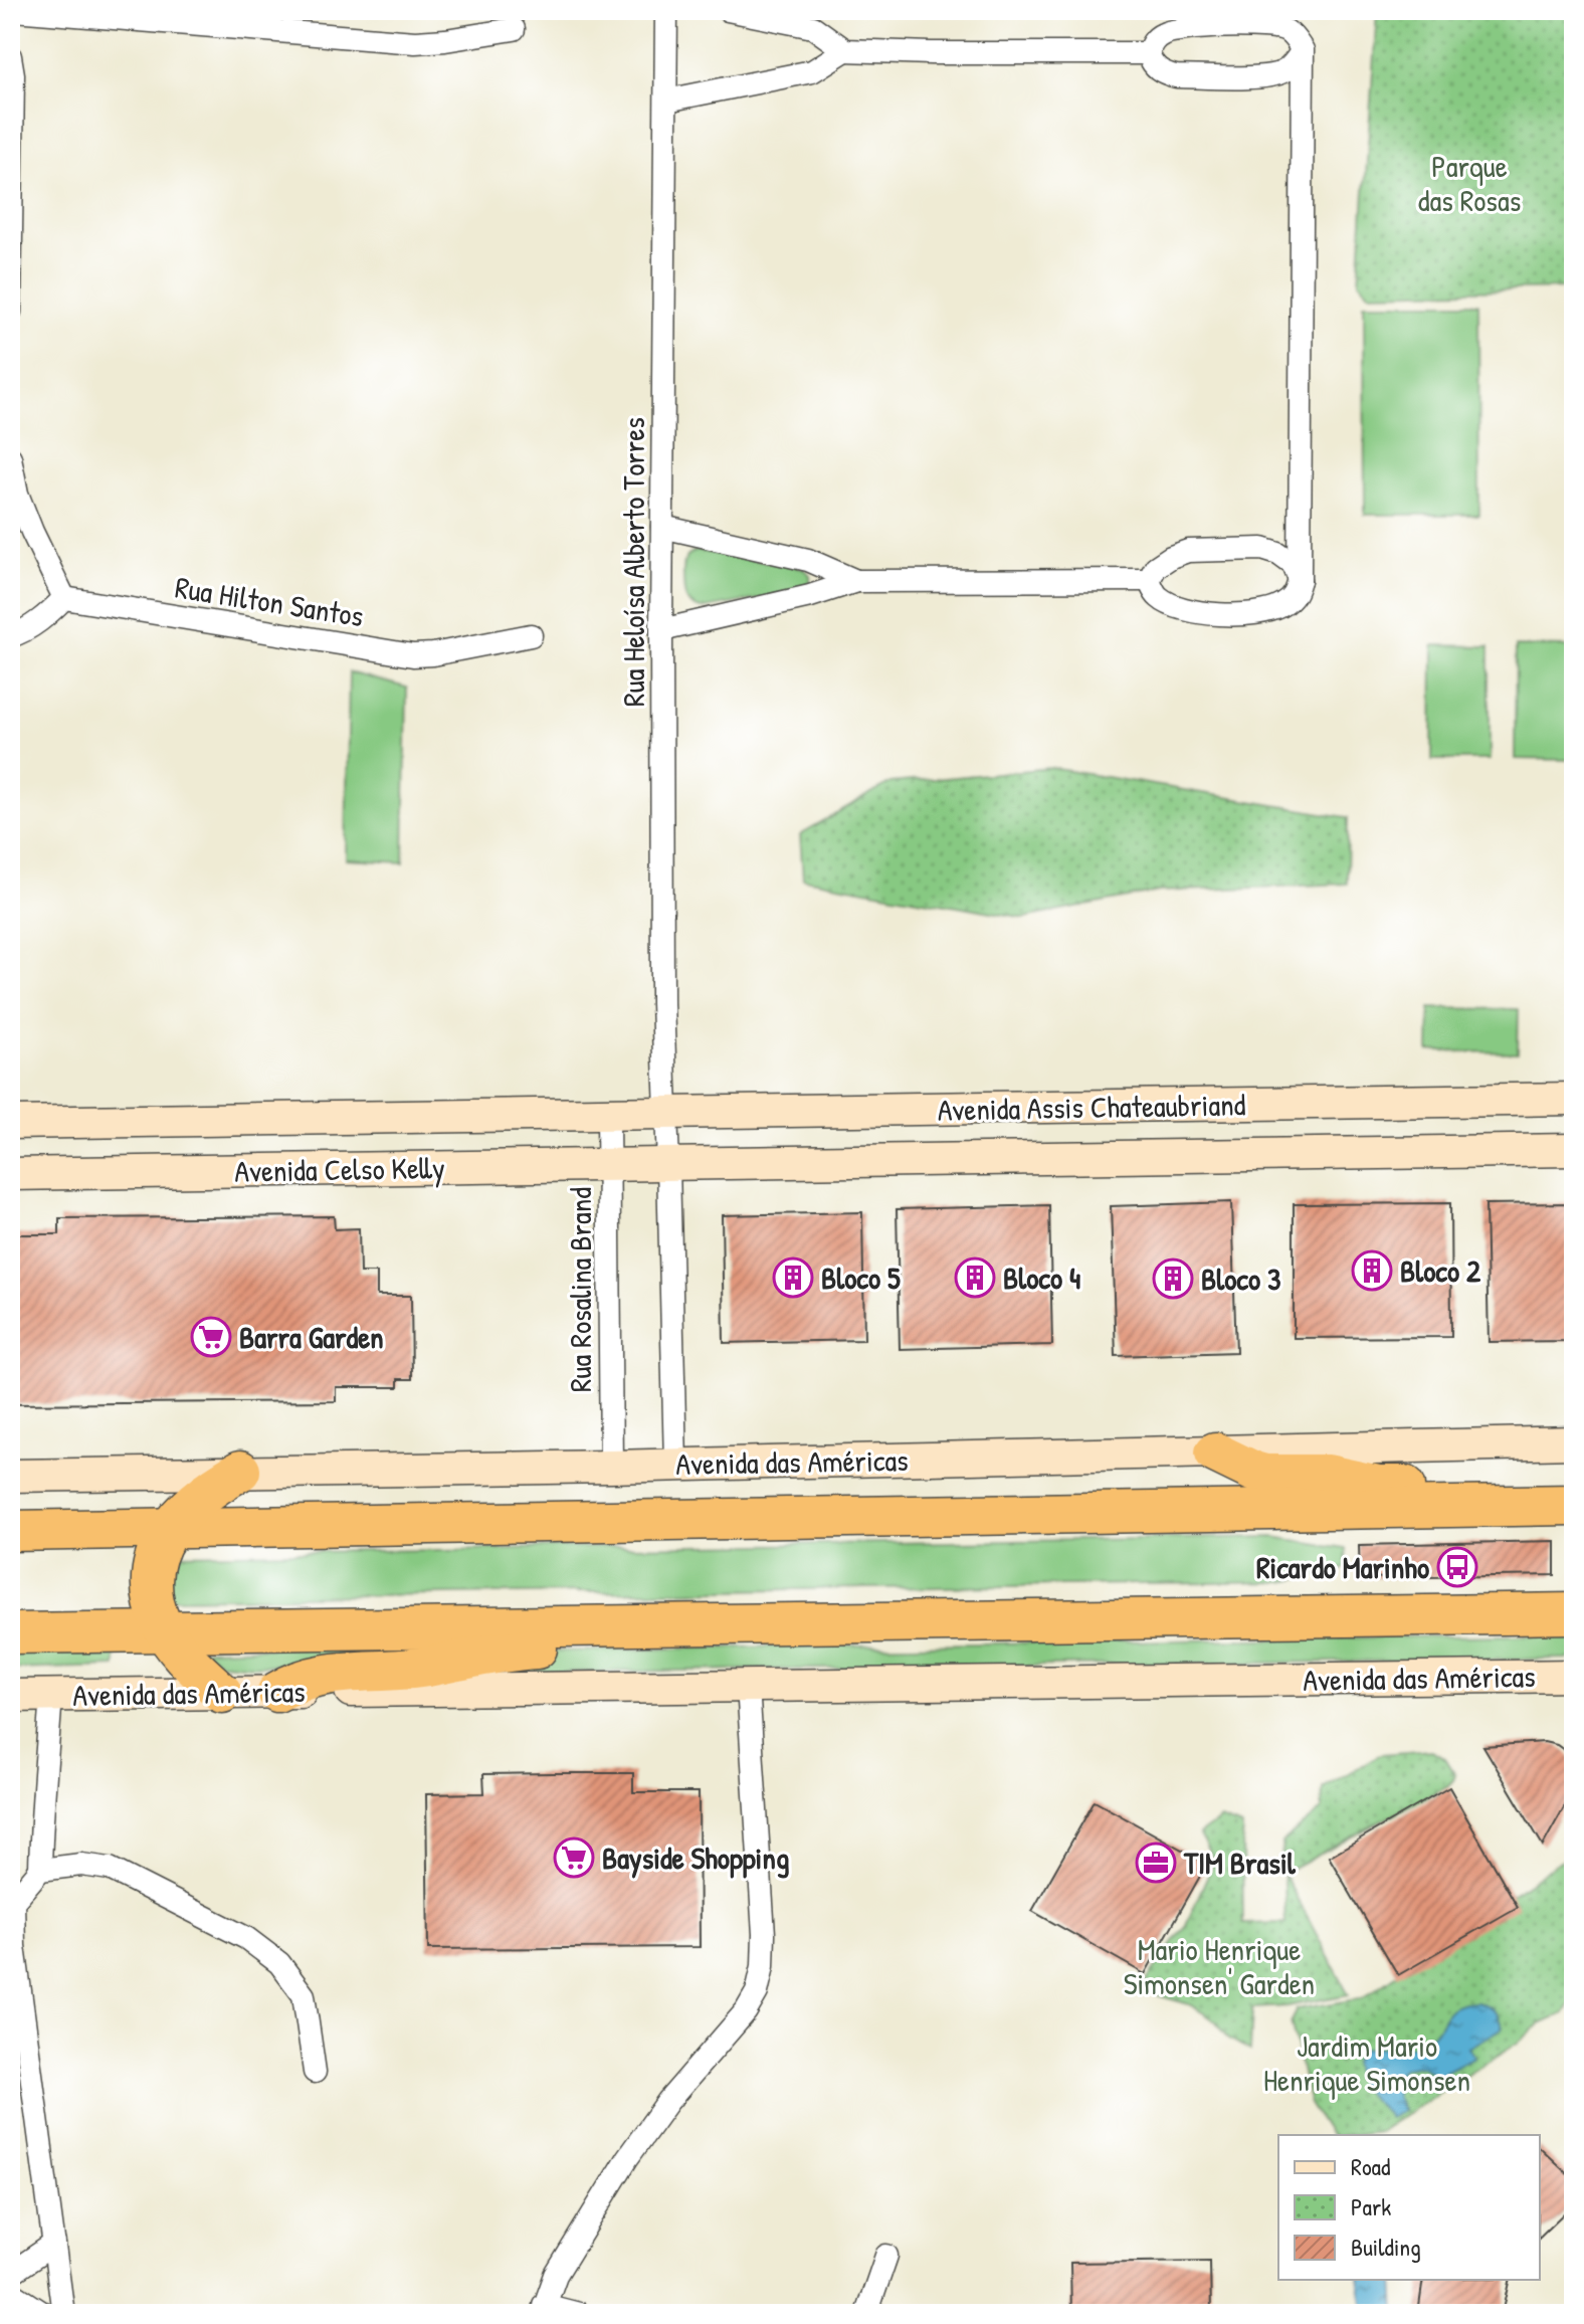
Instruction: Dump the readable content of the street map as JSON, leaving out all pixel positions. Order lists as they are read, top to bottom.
{
  "streets": {
    "highway": ["Avenida das Américas"],
    "street": [
      "Rua Heloísa Alberto Torres",
      "Rua Hilton Santos",
      "Avenida Assis Chateaubriand",
      "Avenida Celso Kelly",
      "Rua Rosalina Brand"
    ]
  },
  "crossings": [
    ["Rua Heloísa Alberto Torres", "Avenida Assis Chateaubriand"],
    ["Avenida Assis Chateaubriand", "Avenida Celso Kelly"],
    ["Avenida Assis Chateaubriand", "Rua Rosalina Brand"],
    ["Avenida Celso Kelly", "Rua Rosalina Brand"],
    ["Rua Rosalina Brand", "Avenida das Américas"]
  ],
  "parks": ["Parque das Rosas", "Mario Henrique Simonsen' Garden", "Jardim Mario Henrique Simonsen"],
  "places": {
    "building": [
      "Bloco 2",
      "Bloco 5",
      "Bloco 4",
      "Bloco 3"
    ],
    "supermarket": ["Barra Garden", "Bayside Shopping"],
    "bus stop": ["Ricardo Marinho"],
    "office": ["TIM Brasil"]
  },
  "legend": ["Road", "Park", "Building"]
}
